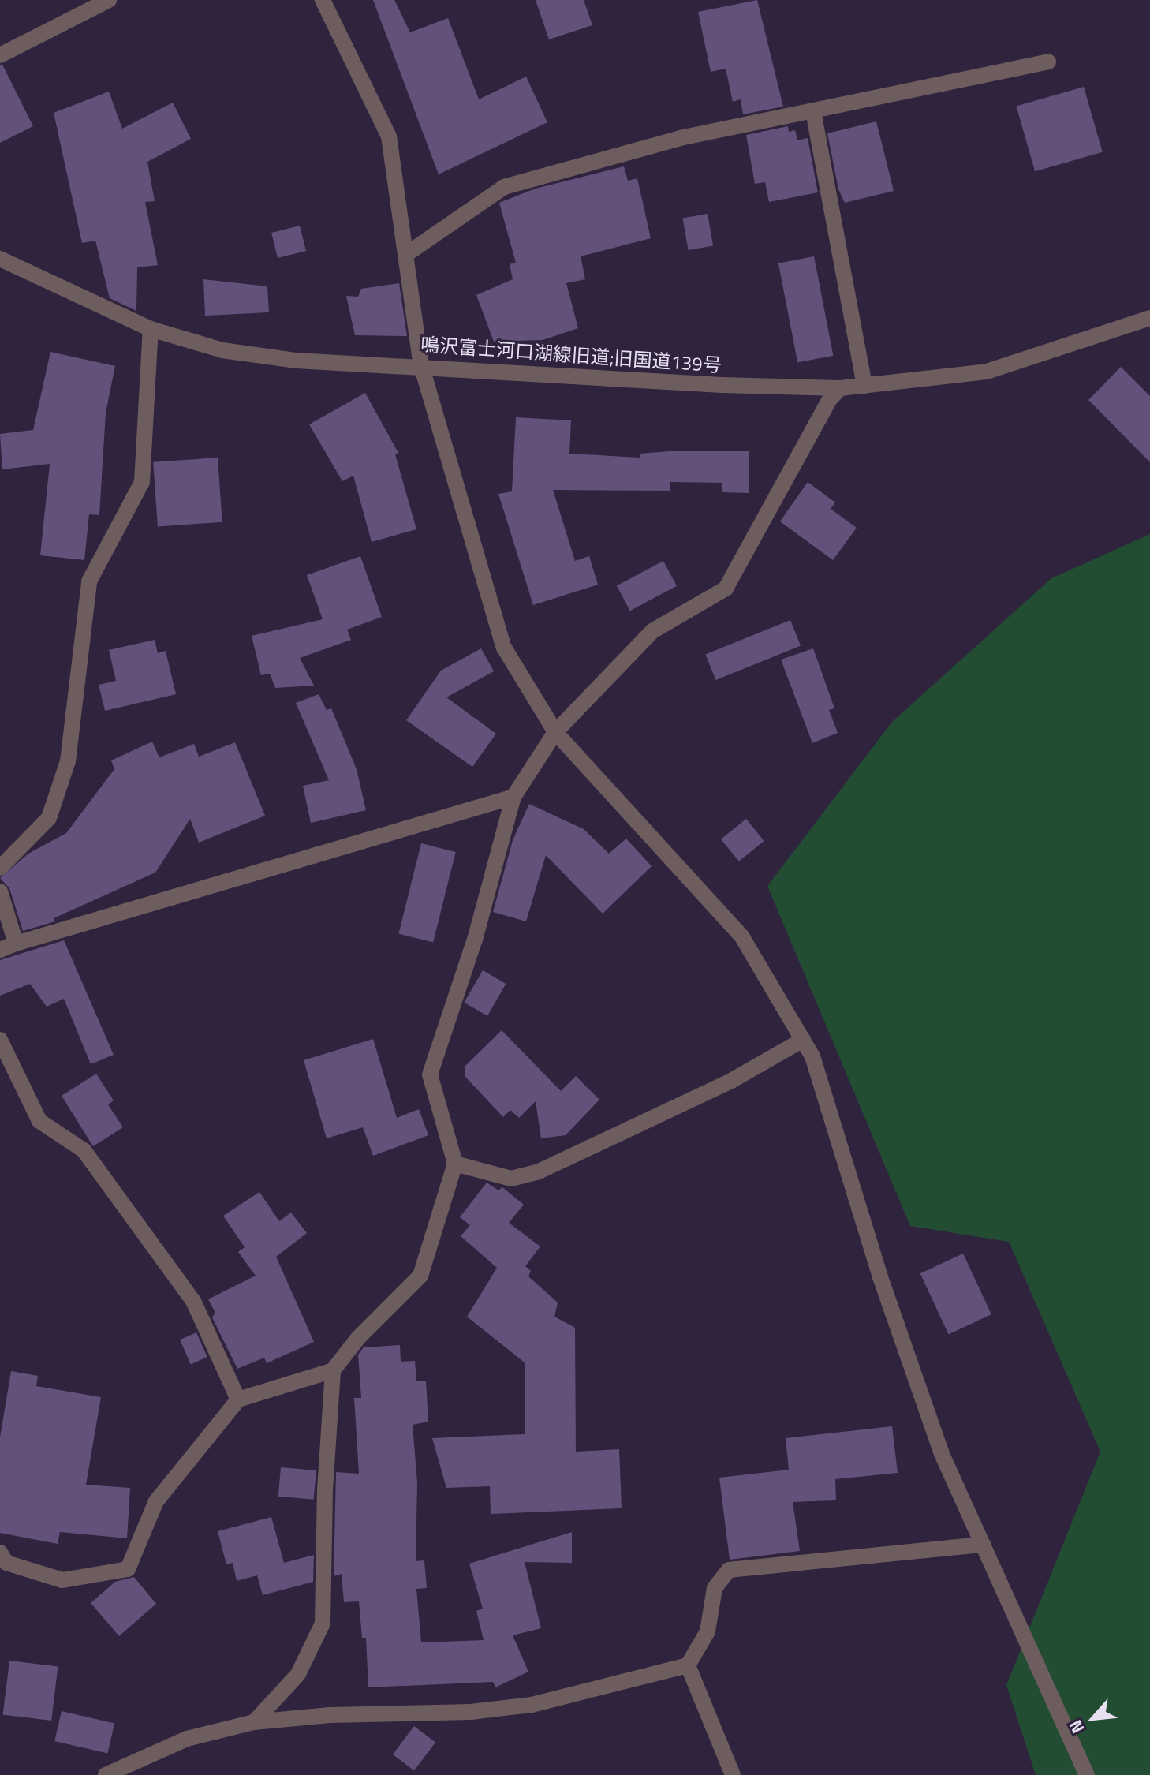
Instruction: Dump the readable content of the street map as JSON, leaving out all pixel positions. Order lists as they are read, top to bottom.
{
  "streets": {
    "street": ["鳴沢富士河口湖線旧道;旧国道139号"]
  },
  "north": "bottom left"
}
